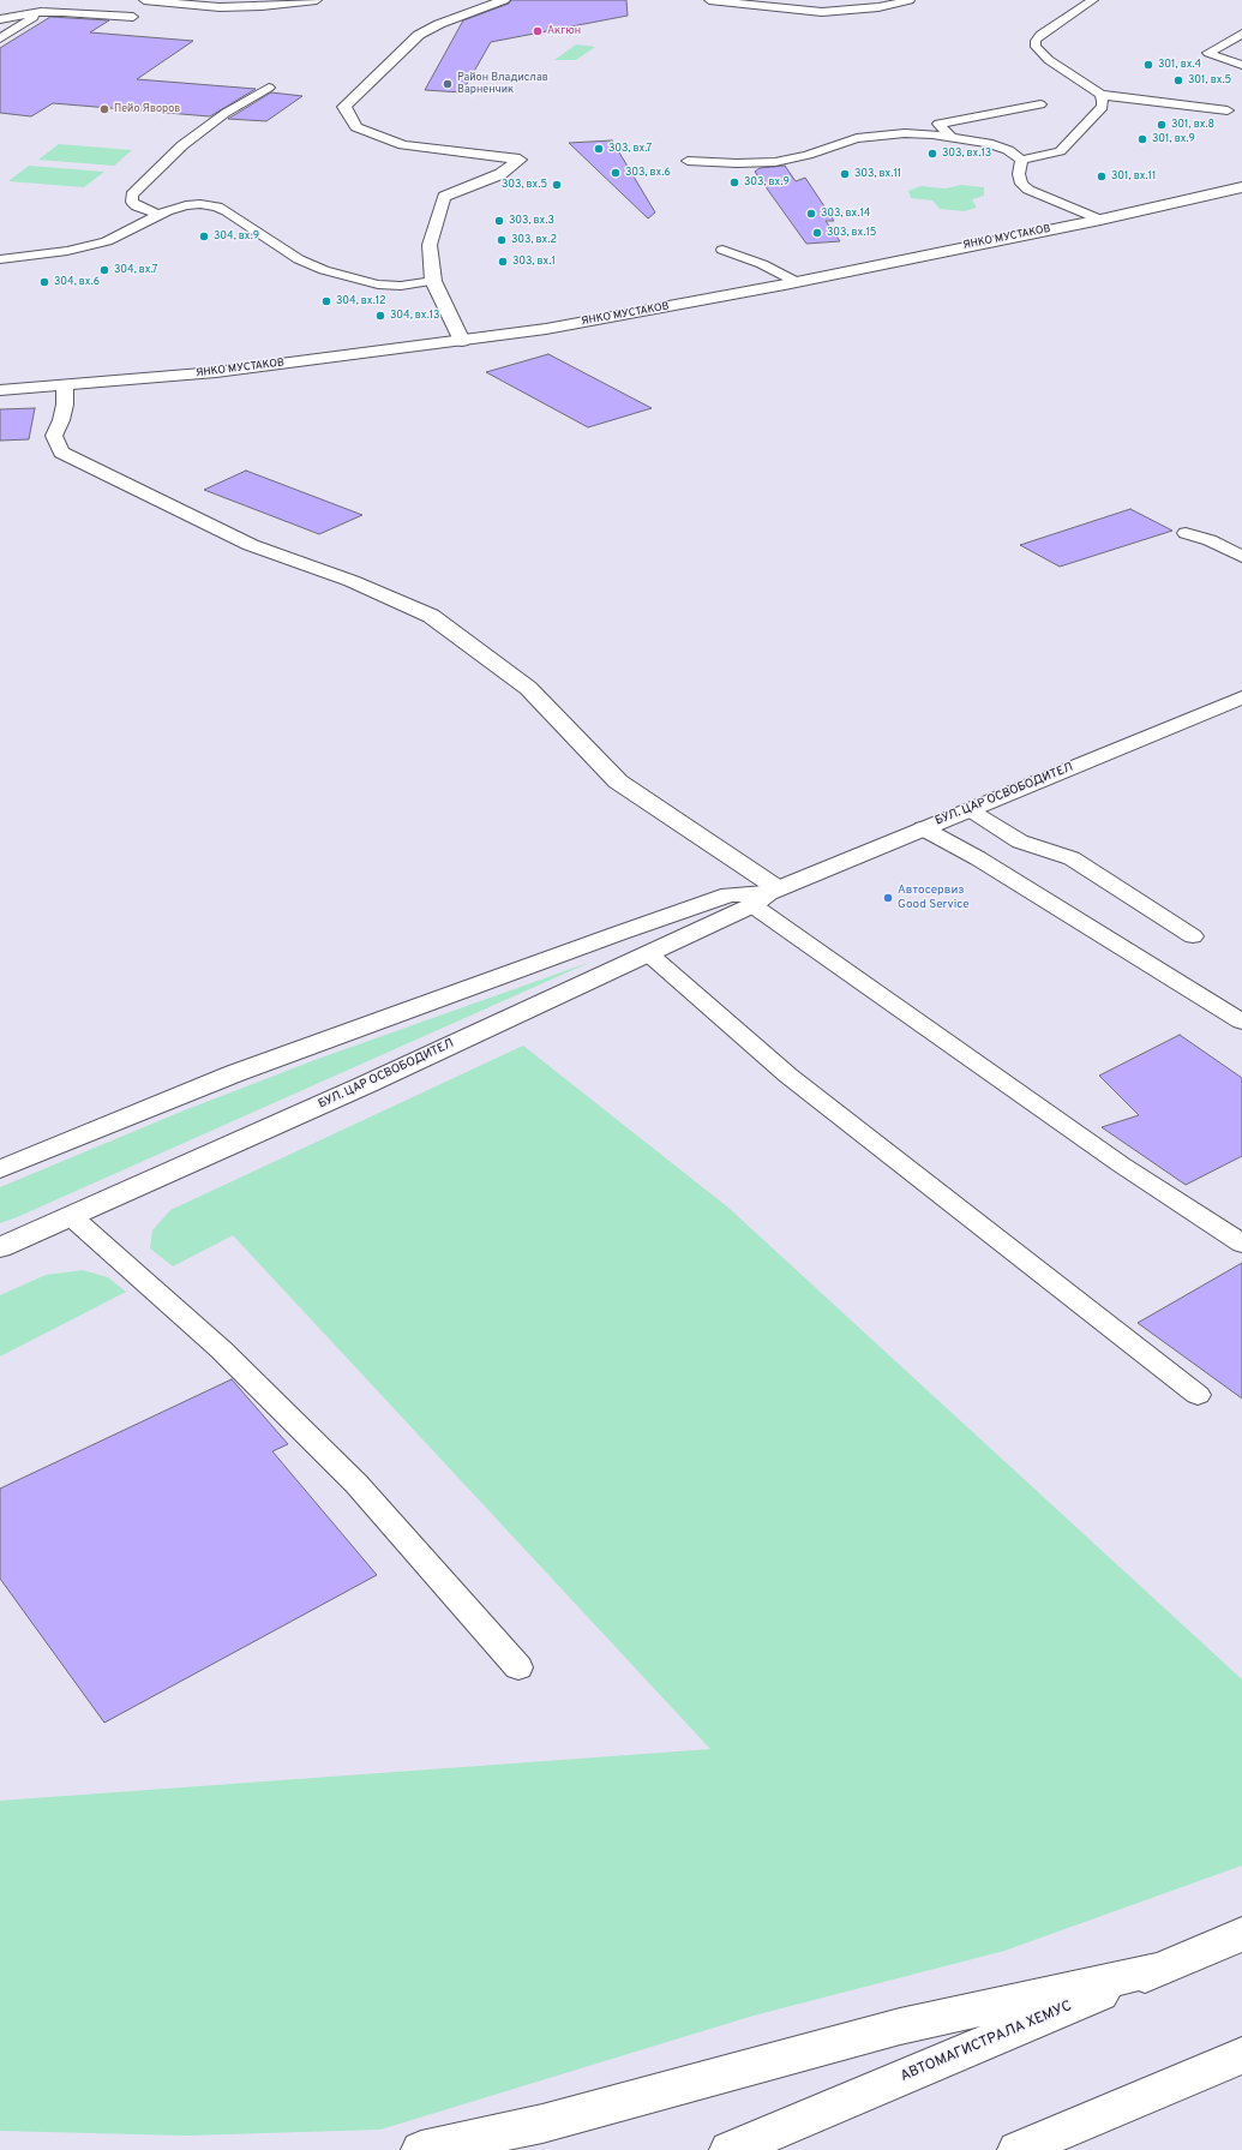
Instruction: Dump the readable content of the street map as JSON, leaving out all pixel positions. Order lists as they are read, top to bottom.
{
  "streets": {
    "main road": ["ЯНКО МУСТАКОВ", "БУЛ. ЦАР ОСВОБОДИТЕЛ", "АВТОМАГИСТРАЛА ХЕМУС"]
  },
  "places": [
    "Акгюн",
    "301, вх.4",
    "301, вх.5",
    "Район Владислав Варненчик",
    "Пейо Яворов",
    "301, вх.8",
    "301, вх.9",
    "303, вх.7",
    "303, вх.13",
    "303, вх.6",
    "303, вх.11",
    "301, вх.11",
    "303, вх.9",
    "303, вх.5",
    "303, вх.14",
    "303, вх.3",
    "303, вх.15",
    "304, вх.9",
    "303, вх.2",
    "303, вх.1",
    "304, вх.7",
    "304, вх.6",
    "304, вх.12",
    "304, вх.13",
    "Автосервиз Good Service"
  ]
}
